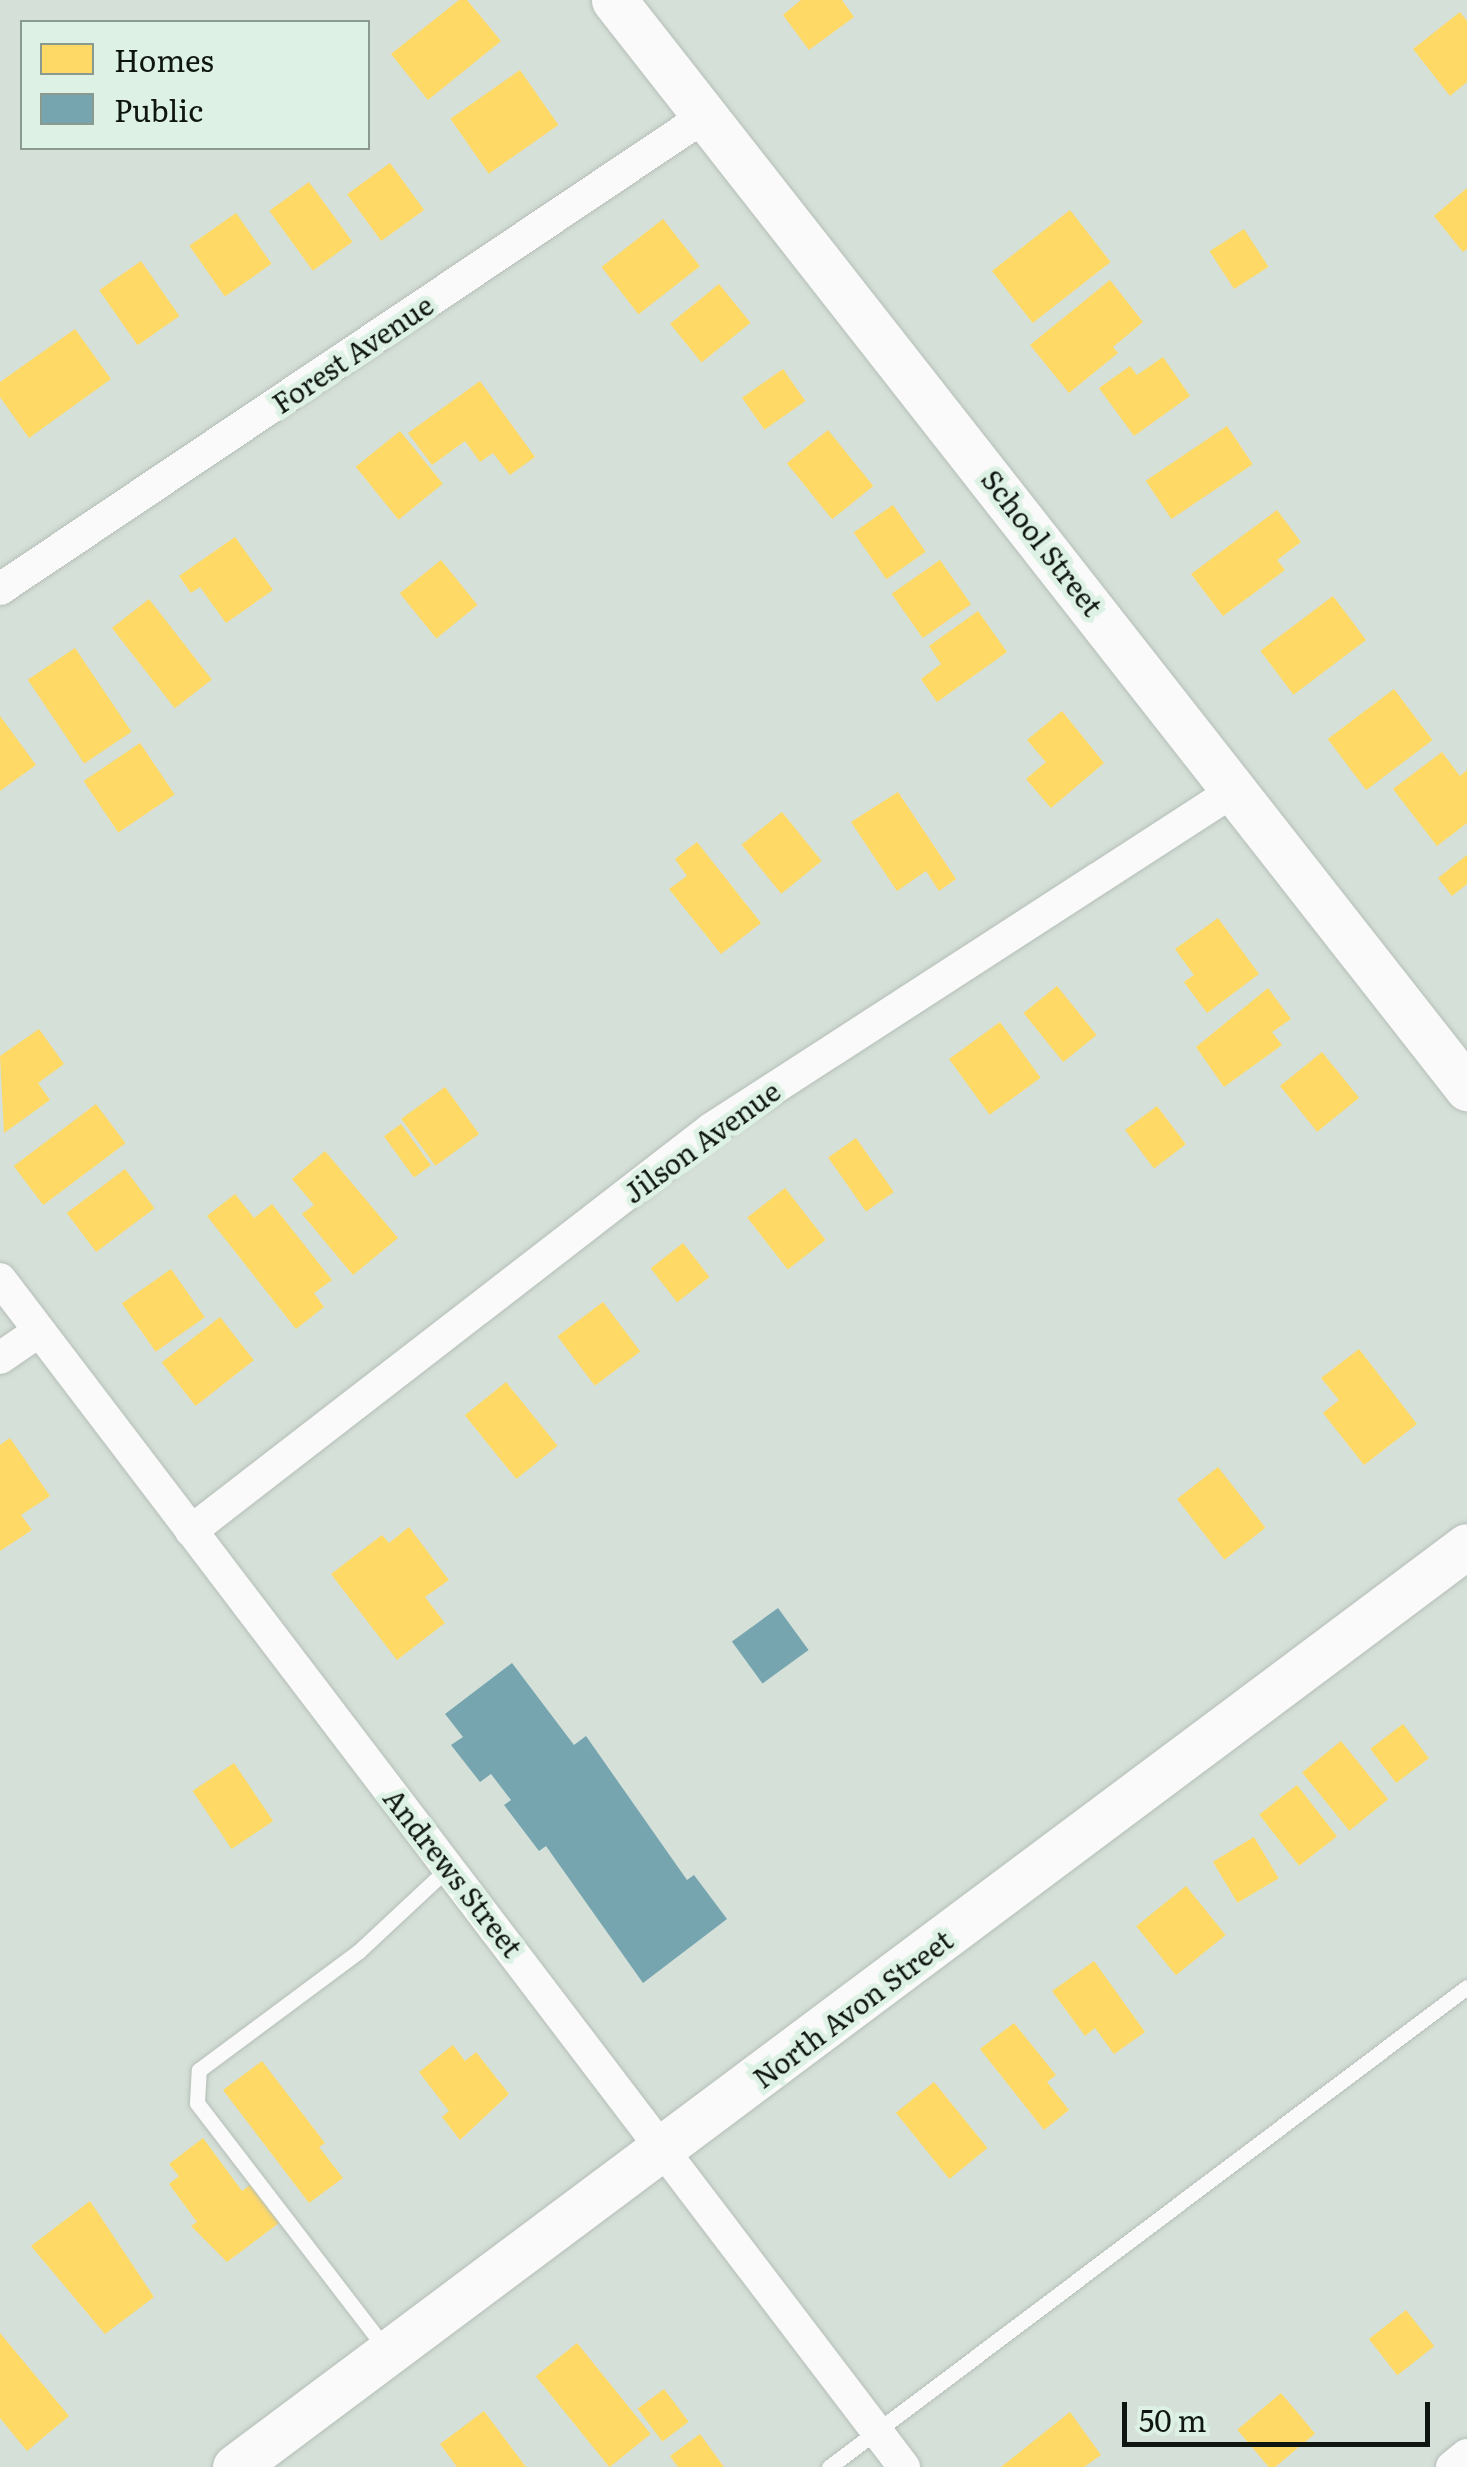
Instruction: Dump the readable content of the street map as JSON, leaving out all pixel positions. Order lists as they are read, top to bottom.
{
  "streets": {
    "street": [
      "Forest Avenue",
      "School Street",
      "Jilson Avenue",
      "Andrews Street",
      "North Avon Street"
    ]
  },
  "crossings": [
    ["Forest Avenue", "School Street"],
    ["School Street", "Jilson Avenue"],
    ["Jilson Avenue", "Andrews Street"],
    ["Andrews Street", "North Avon Street"]
  ],
  "legend": ["Homes", "Public"],
  "scale_bar": "50 m"
}
